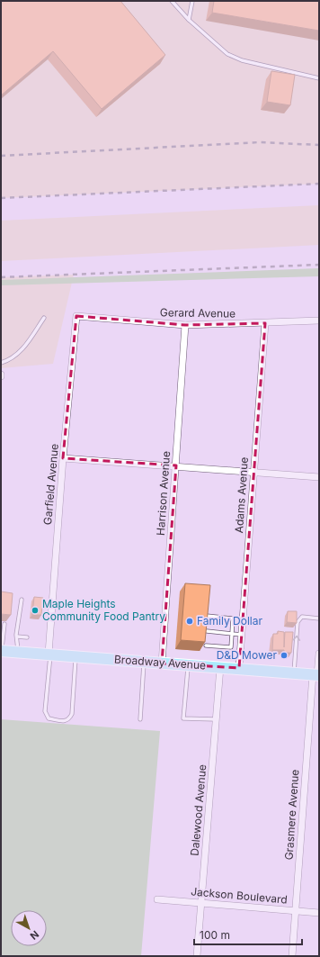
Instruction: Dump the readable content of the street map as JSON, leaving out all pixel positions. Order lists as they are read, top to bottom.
{
  "streets": {
    "main road": ["Broadway Avenue"],
    "street": [
      "Gerard Avenue",
      "Garfield Avenue",
      "Harrison Avenue",
      "Adams Avenue",
      "Dalewood Avenue",
      "Grasmere Avenue",
      "Jackson Boulevard"
    ]
  },
  "crossings": [
    ["Gerard Avenue", "Garfield Avenue"],
    ["Gerard Avenue", "Harrison Avenue"],
    ["Gerard Avenue", "Adams Avenue"],
    ["Garfield Avenue", "Broadway Avenue"],
    ["Harrison Avenue", "Broadway Avenue"],
    ["Adams Avenue", "Broadway Avenue"],
    ["Broadway Avenue", "Dalewood Avenue"],
    ["Broadway Avenue", "Grasmere Avenue"],
    ["Dalewood Avenue", "Jackson Boulevard"],
    ["Grasmere Avenue", "Jackson Boulevard"]
  ],
  "places": ["Maple Heights Community Food Pantry", "Family Dollar", "D&D Mower"],
  "scale_bar": "100 m",
  "north": "bottom right"
}
